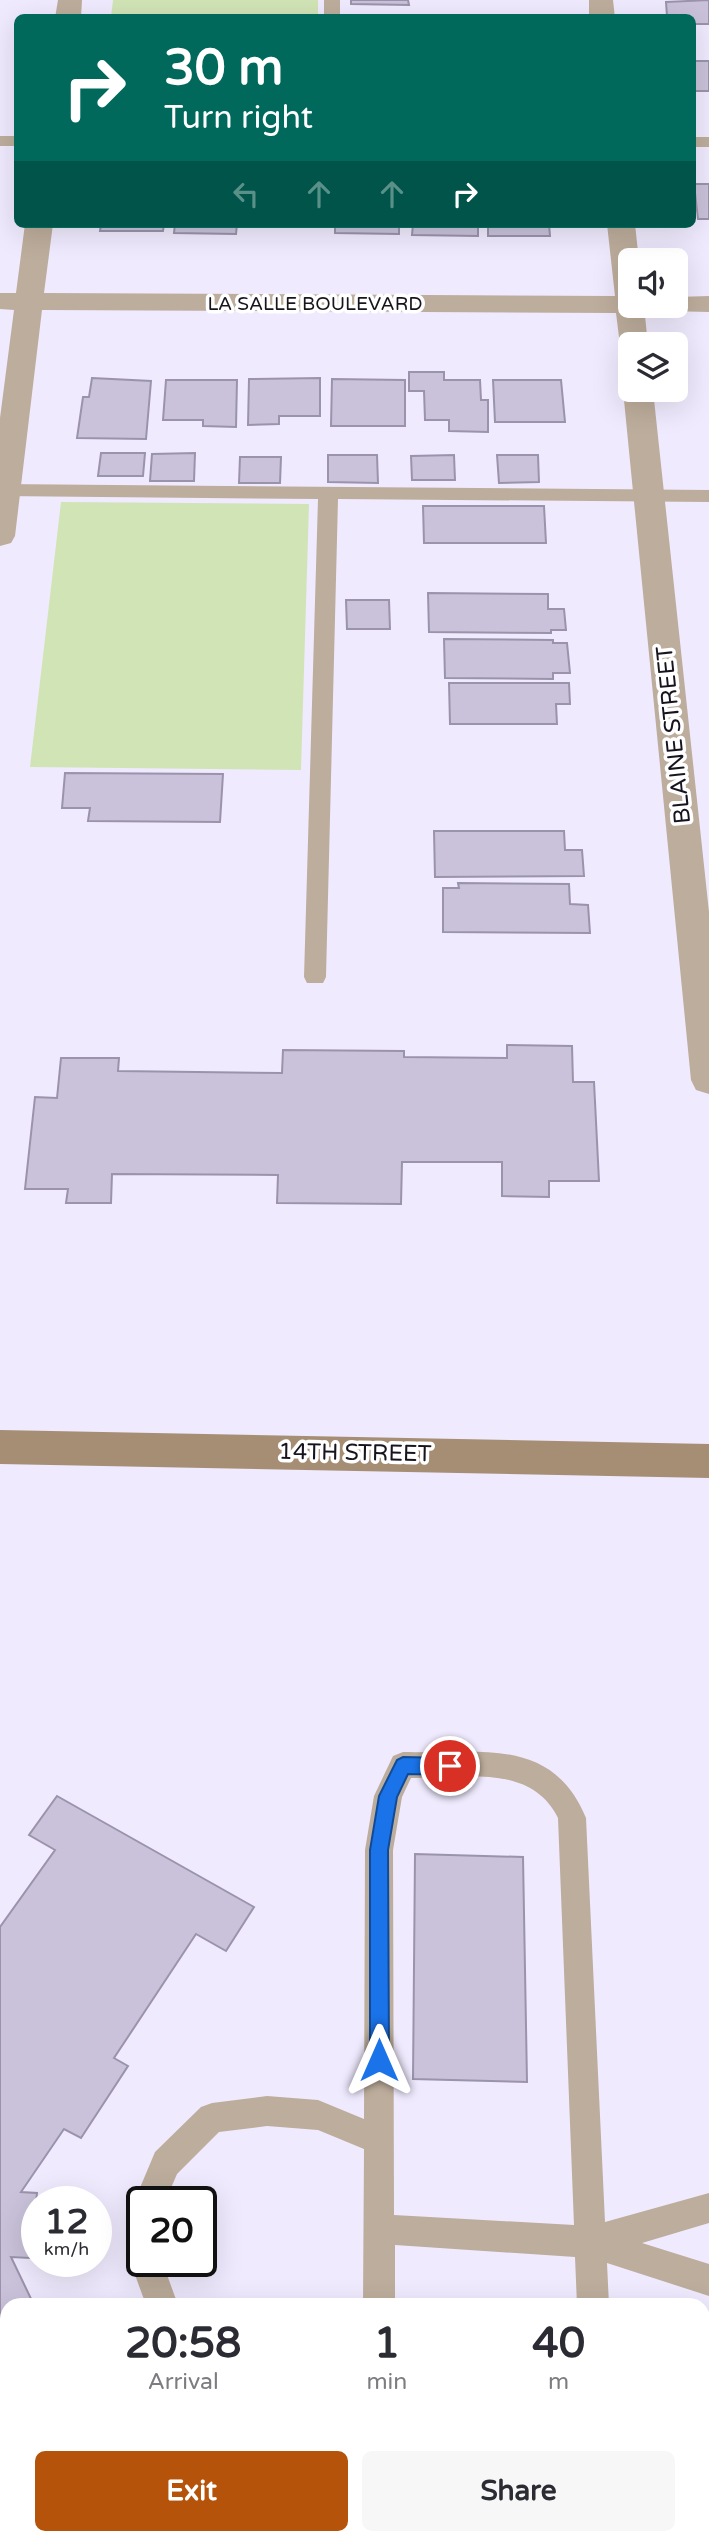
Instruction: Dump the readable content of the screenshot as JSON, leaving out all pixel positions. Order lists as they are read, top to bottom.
{
  "streets": {
    "street": ["LA SALLE BOULEVARD", "BLAINE STREET", "14TH STREET"]
  },
  "page": {
    "turn": ["30 m", "Turn right"],
    "speed": "12 km/h",
    "limit": "20",
    "eta": [
      "20:58",
      "Arrival",
      "1",
      "min",
      "40",
      "m"
    ],
    "buttons": ["Exit", "Share"]
  }
}
